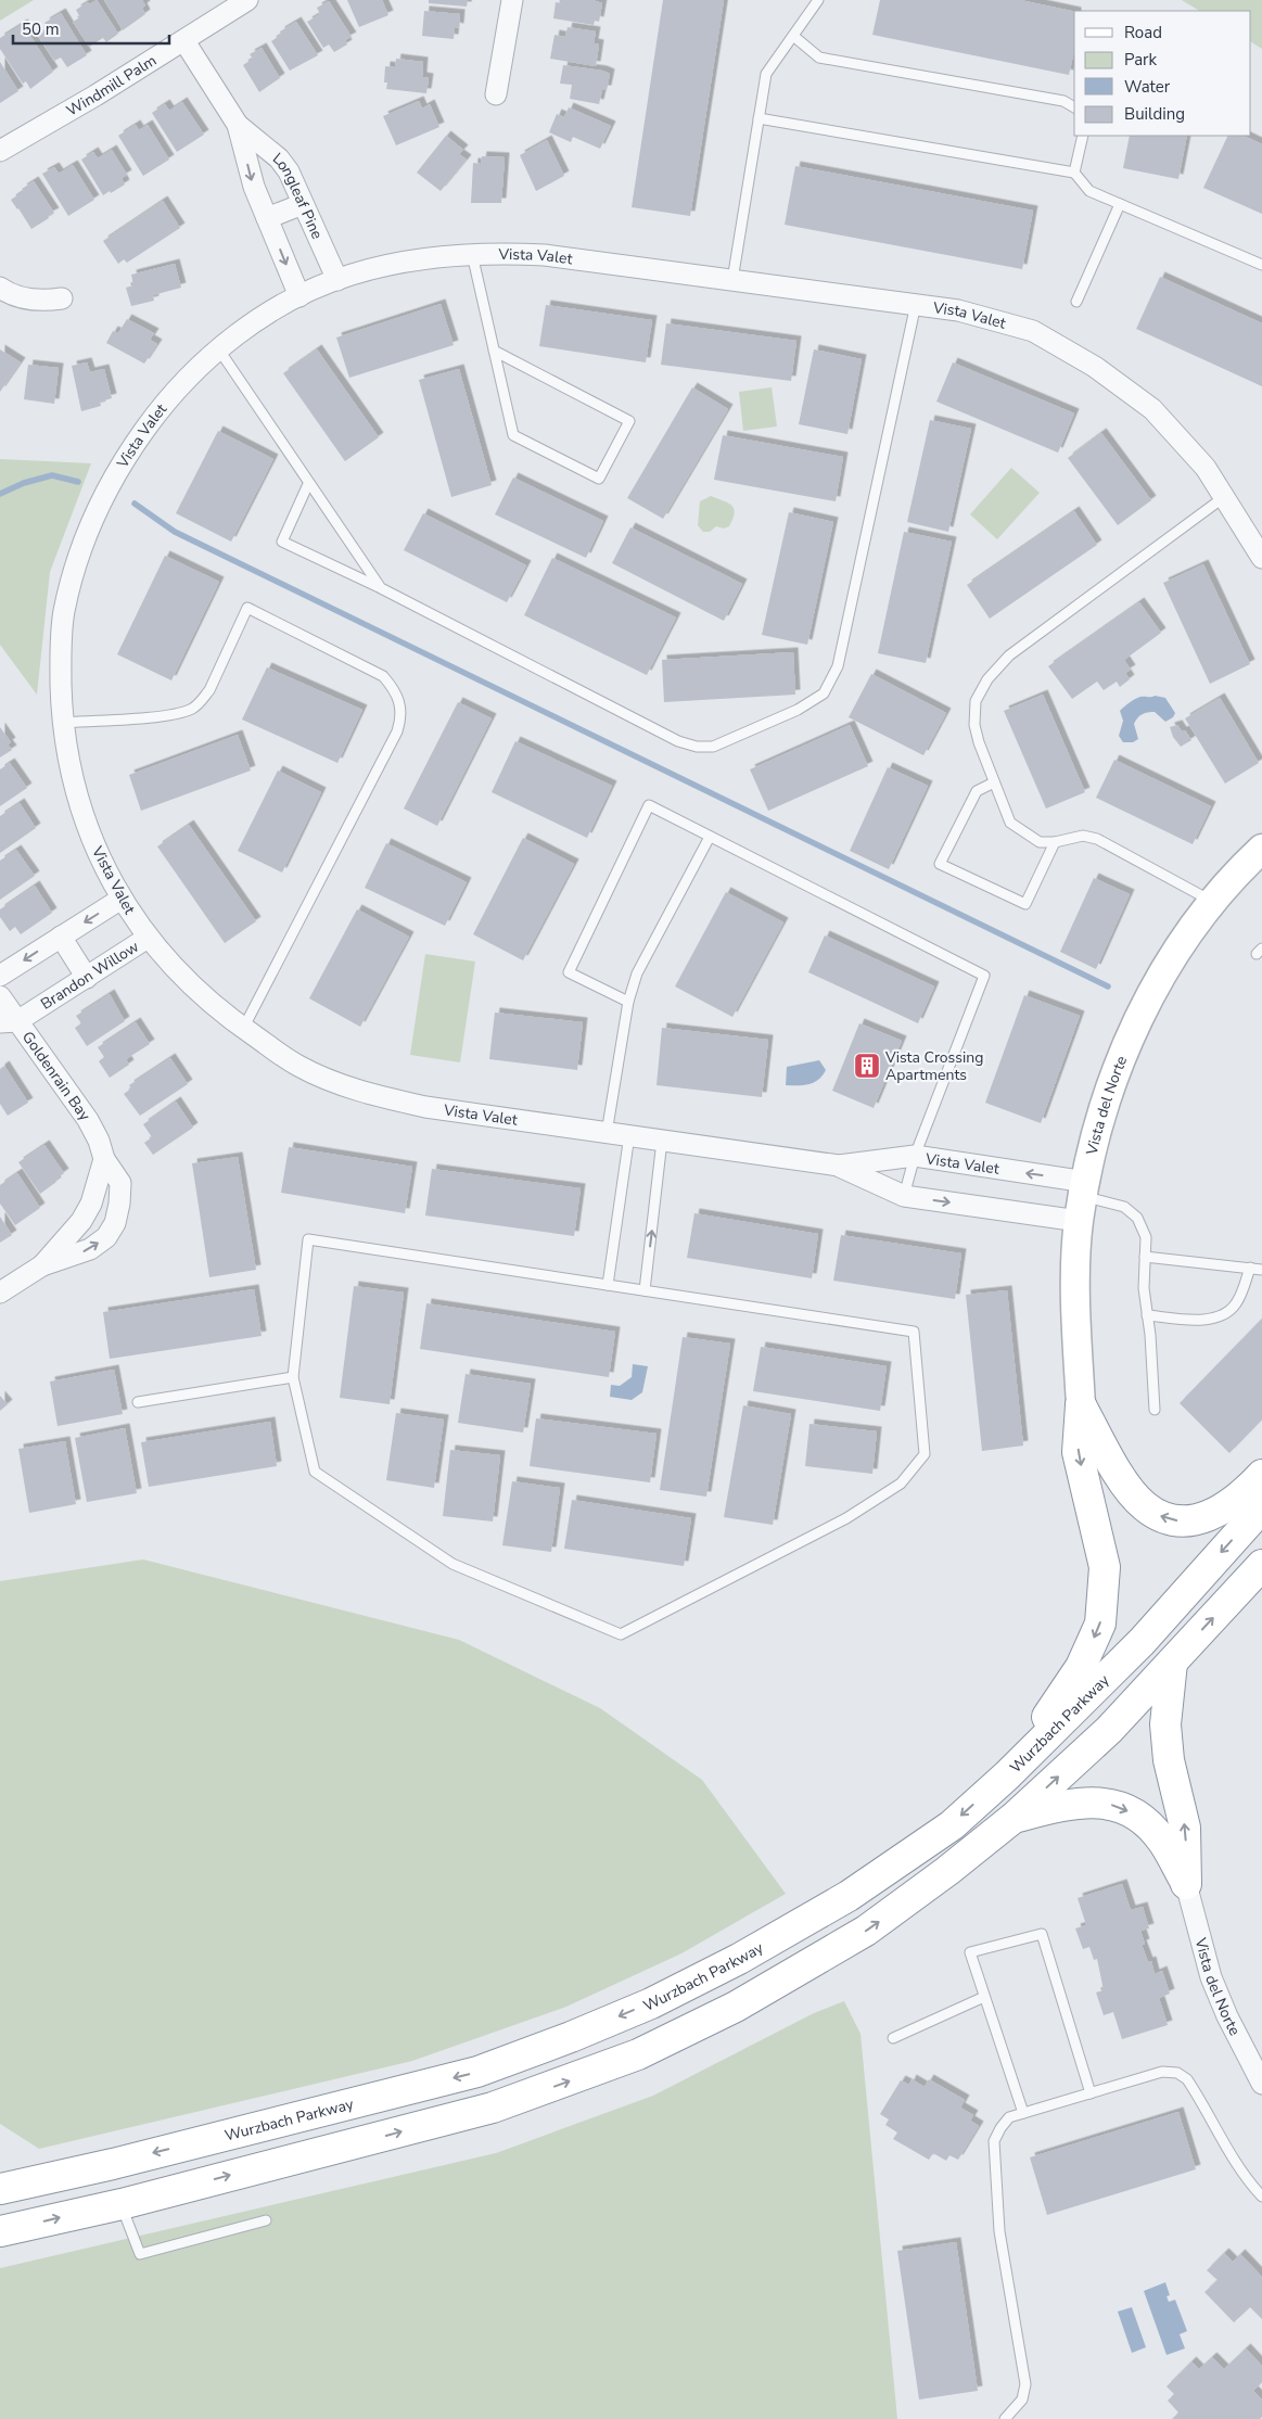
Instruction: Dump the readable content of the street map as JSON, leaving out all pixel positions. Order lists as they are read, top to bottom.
{
  "streets": {
    "highway": ["Wurzbach Parkway"],
    "street": [
      "Windmill Palm",
      "Longleaf Pine",
      "Vista Valet",
      "Brandon Willow",
      "Goldenrain Bay",
      "Vista del Norte"
    ]
  },
  "crossings": [
    ["Windmill Palm", "Longleaf Pine"],
    ["Longleaf Pine", "Vista Valet"],
    ["Vista Valet", "Brandon Willow"],
    ["Vista Valet", "Vista del Norte"],
    ["Brandon Willow", "Goldenrain Bay"]
  ],
  "places": {
    "building": ["Vista Crossing Apartments"]
  },
  "legend": [
    "Road",
    "Park",
    "Water",
    "Building"
  ],
  "scale_bar": "50 m"
}
